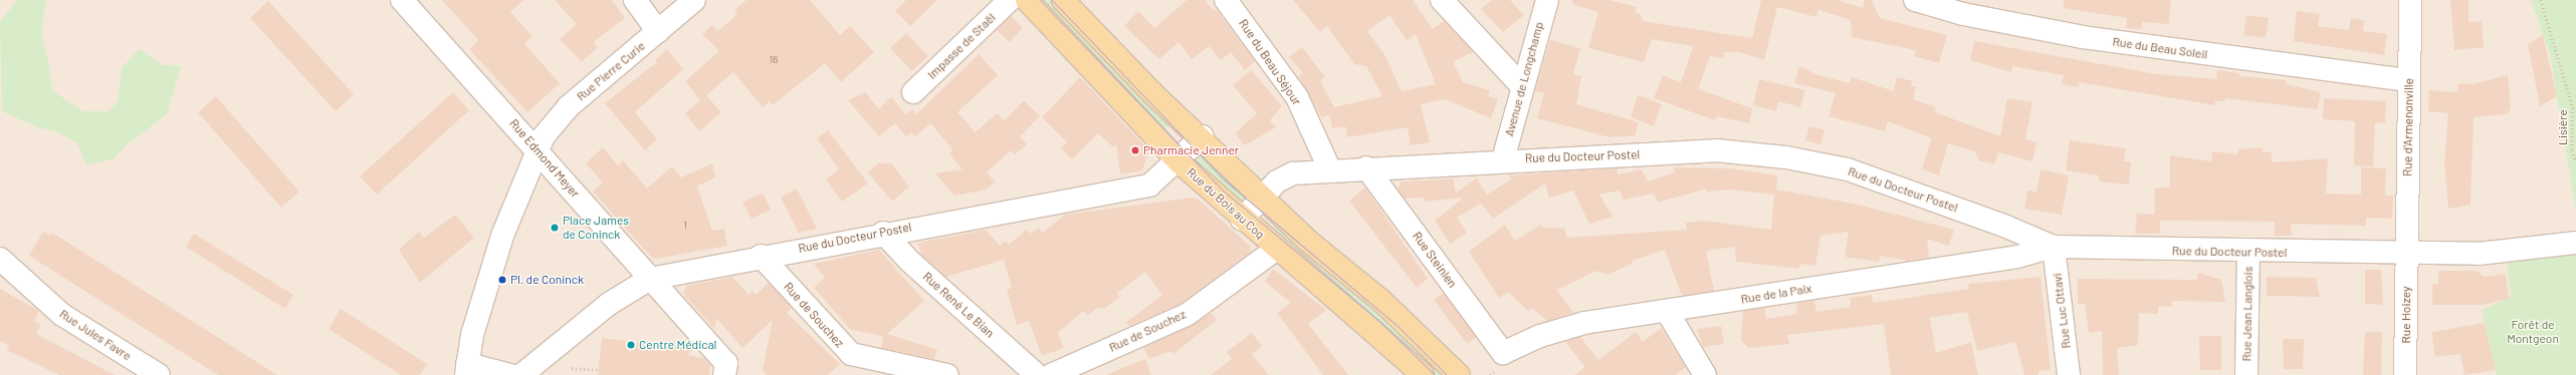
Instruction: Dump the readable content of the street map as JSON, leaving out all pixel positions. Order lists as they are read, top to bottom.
{
  "streets": {
    "main road": ["Rue du Bois au Coq"],
    "street": [
      "Impasse de Staël",
      "Rue du Beau Soleil",
      "Rue du Beau Séjour",
      "Rue Pierre Curie",
      "Avenue de Longchamp",
      "Rue d'Armenonville",
      "Rue du Docteur Postel",
      "Rue Edmond Meyer",
      "Rue Steinlen",
      "Rue de la Paix",
      "Rue René Le Bian",
      "Rue Luc Ottavi",
      "Rue Jean Langlois",
      "Rue de Souchez",
      "Rue Hoizey",
      "Rue Jules Favre"
    ],
    "path": ["Lisière"]
  },
  "crossings": [
    ["Rue du Beau Soleil", "Rue d'Armenonville"],
    ["Rue du Beau Séjour", "Rue du Docteur Postel"],
    ["Rue Pierre Curie", "Rue Edmond Meyer"],
    ["Avenue de Longchamp", "Rue du Docteur Postel"],
    ["Rue d'Armenonville", "Rue du Docteur Postel"],
    ["Rue d'Armenonville", "Rue Hoizey"],
    ["Rue du Docteur Postel", "Rue Edmond Meyer"],
    ["Rue du Docteur Postel", "Rue du Bois au Coq"],
    ["Rue du Docteur Postel", "Rue Steinlen"],
    ["Rue du Docteur Postel", "Rue de la Paix"],
    ["Rue du Docteur Postel", "Rue René Le Bian"],
    ["Rue du Docteur Postel", "Rue Luc Ottavi"],
    ["Rue du Docteur Postel", "Rue Jean Langlois"],
    ["Rue du Docteur Postel", "Rue de Souchez"],
    ["Rue du Docteur Postel", "Rue Hoizey"],
    ["Rue du Bois au Coq", "Rue de Souchez"],
    ["Rue Steinlen", "Rue de la Paix"],
    ["Rue de la Paix", "Rue Luc Ottavi"]
  ],
  "parks": ["Forêt de Montgeon"],
  "places": [
    "Pharmacie Jenner",
    "Place James de Coninck",
    "Pl. de Coninck",
    "Centre Médical"
  ],
  "house_numbers": ["16", "1"]
}
